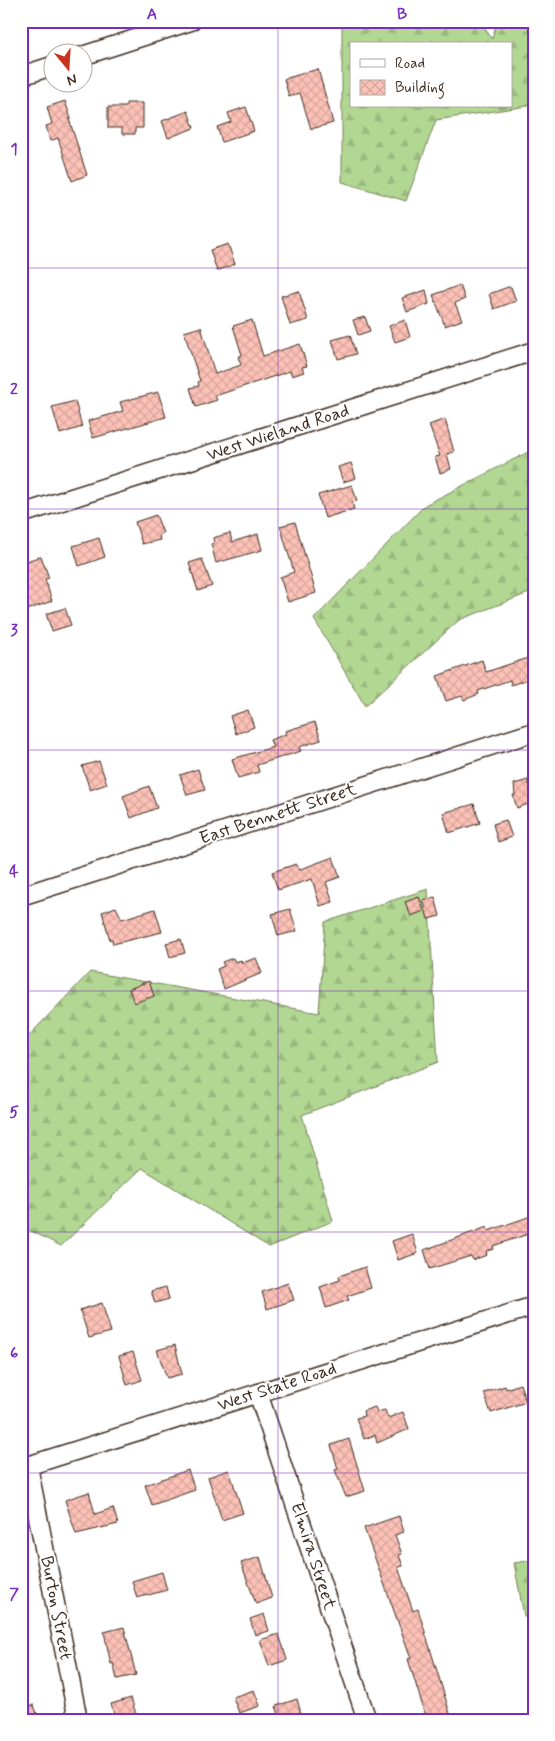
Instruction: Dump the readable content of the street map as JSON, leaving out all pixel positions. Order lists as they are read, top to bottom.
{
  "streets": {
    "street": [
      "West Wieland Road",
      "East Bennett Street",
      "West State Road",
      "Elmira Street",
      "Burton Street"
    ]
  },
  "crossings": [
    ["West State Road", "Elmira Street"],
    ["West State Road", "Burton Street"]
  ],
  "legend": ["Road", "Building"],
  "north": "bottom",
  "grid": {
    "columns": ["A", "B"],
    "rows": [
      "1",
      "2",
      "3",
      "4",
      "5",
      "6",
      "7"
    ]
  }
}
